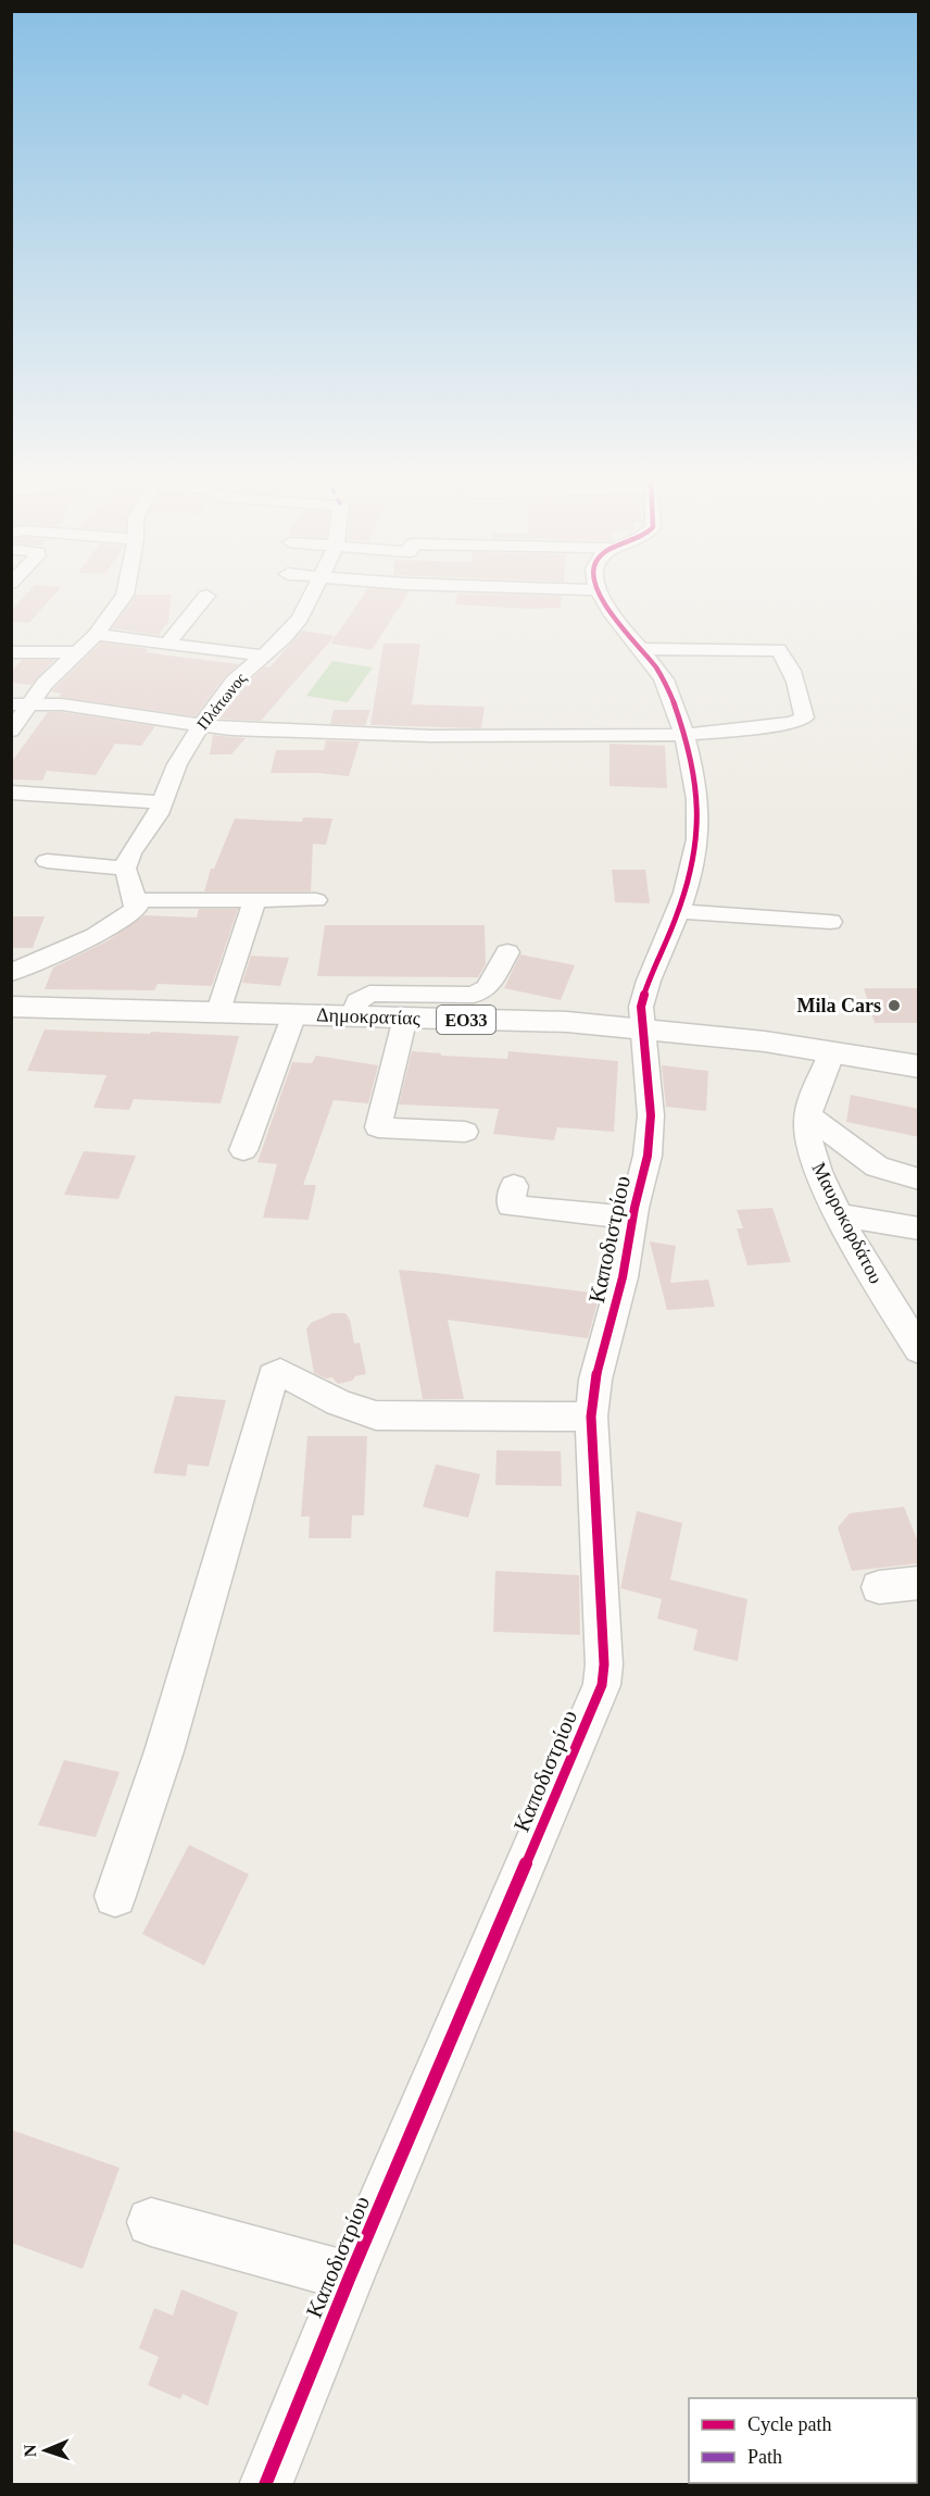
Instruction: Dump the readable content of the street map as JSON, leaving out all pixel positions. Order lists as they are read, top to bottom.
{
  "streets": {
    "main road": ["Δημοκρατίας", "ΕΟ33"],
    "street": ["Πλάτωνος", "Μαυροκορδάτου", "Καποδιστρίου"]
  },
  "crossings": [
    ["Δημοκρατίας", "Μαυροκορδάτου"],
    ["Δημοκρατίας", "Καποδιστρίου"]
  ],
  "places": ["Mila Cars"],
  "legend": ["Cycle path", "Path"],
  "north": "left"
}
